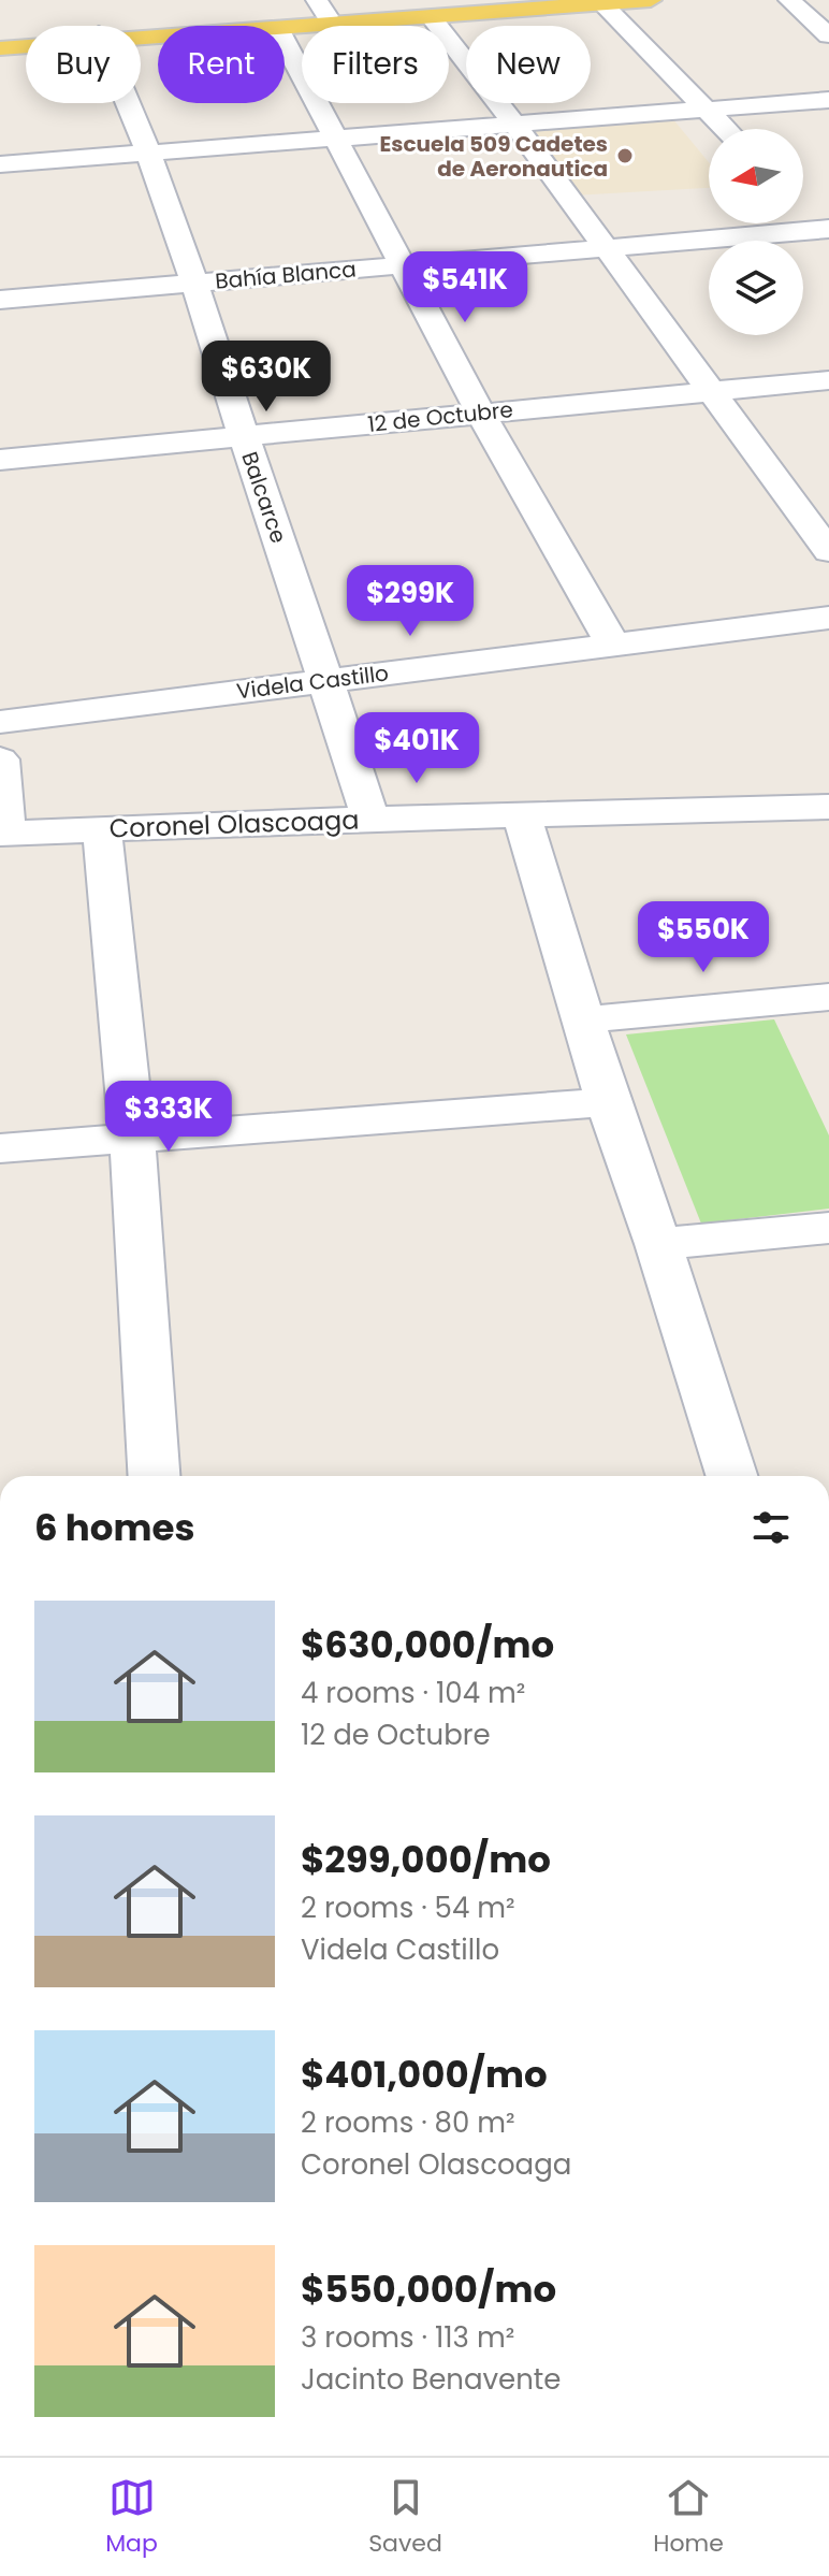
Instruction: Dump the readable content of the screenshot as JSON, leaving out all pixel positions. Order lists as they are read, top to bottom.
{
  "streets": {
    "street": [
      "Bahía Blanca",
      "12 de Octubre",
      "Balcarce",
      "Videla Castillo",
      "Coronel Olascoaga"
    ]
  },
  "crossings": [
    ["Bahía Blanca", "Balcarce"],
    ["12 de Octubre", "Balcarce"],
    ["Balcarce", "Videla Castillo"],
    ["Balcarce", "Coronel Olascoaga"]
  ],
  "places": ["Escuela 509 Cadetes de Aeronautica"],
  "north": "left",
  "page": {
    "chip": [
      "Buy",
      "Rent",
      "Filters",
      "New"
    ],
    "price": [
      "$541K",
      "$630K",
      "$299K",
      "$401K",
      "$550K",
      "$333K"
    ],
    "heading": "6 homes",
    "list": [
      {
        "name": "$630,000/mo",
        "note": "4 rooms · 104 m² · 12 de Octubre"
      },
      {
        "name": "$299,000/mo",
        "note": "2 rooms · 54 m² · Videla Castillo"
      },
      {
        "name": "$401,000/mo",
        "note": "2 rooms · 80 m² · Coronel Olascoaga"
      },
      {
        "name": "$550,000/mo",
        "note": "3 rooms · 113 m² · Jacinto Benavente"
      }
    ],
    "tabs": ["Map", "Saved", "Home"]
  }
}
